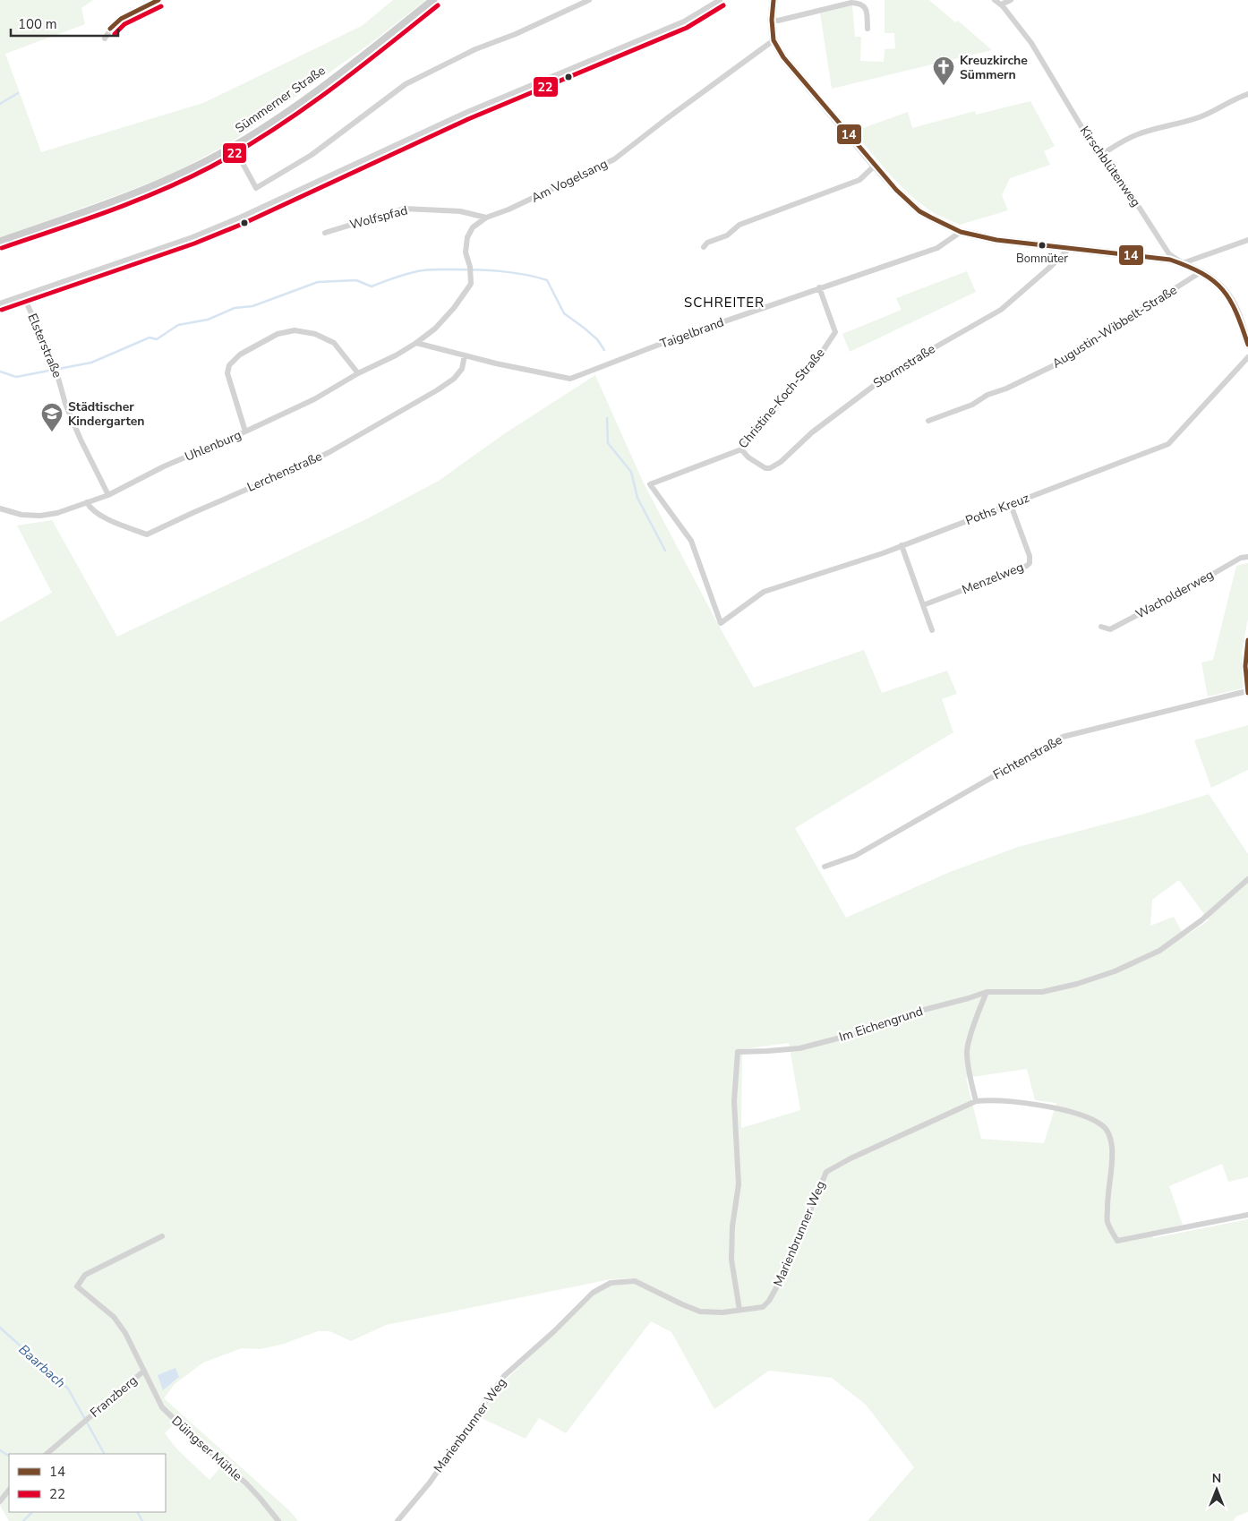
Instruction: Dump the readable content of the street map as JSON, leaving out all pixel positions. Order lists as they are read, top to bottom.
{
  "streets": {
    "main road": ["Sümmerner Straße"],
    "street": [
      "Kirschblütenweg",
      "Am Vogelsang",
      "Wolfspfad",
      "Augustin-Wibbelt-Straße",
      "Taigelbrand",
      "Elsterstraße",
      "Stormstraße",
      "Christine-Koch-Straße",
      "Uhlenburg",
      "Lerchenstraße",
      "Poths Kreuz",
      "Menzelweg",
      "Wacholderweg",
      "Fichtenstraße",
      "Im Eichengrund",
      "Marienbrunner Weg",
      "Franzberg",
      "Düingser Mühle"
    ]
  },
  "crossings": [
    ["Am Vogelsang", "Wolfspfad"],
    ["Am Vogelsang", "Taigelbrand"],
    ["Am Vogelsang", "Uhlenburg"],
    ["Taigelbrand", "Christine-Koch-Straße"],
    ["Taigelbrand", "Uhlenburg"],
    ["Taigelbrand", "Lerchenstraße"],
    ["Elsterstraße", "Uhlenburg"],
    ["Stormstraße", "Christine-Koch-Straße"],
    ["Christine-Koch-Straße", "Poths Kreuz"],
    ["Uhlenburg", "Lerchenstraße"],
    ["Poths Kreuz", "Menzelweg"],
    ["Im Eichengrund", "Marienbrunner Weg"],
    ["Franzberg", "Düingser Mühle"]
  ],
  "districts": ["SCHREITER"],
  "water": ["Baarbach"],
  "places": {
    "church": ["Kreuzkirche Sümmern"],
    "other": ["Bomnüter"],
    "school or university": ["Städtischer Kindergarten"]
  },
  "lines": ["transit line 14", "transit line 22"],
  "legend": ["14", "22"],
  "scale_bar": "100 m",
  "north": "top"
}
